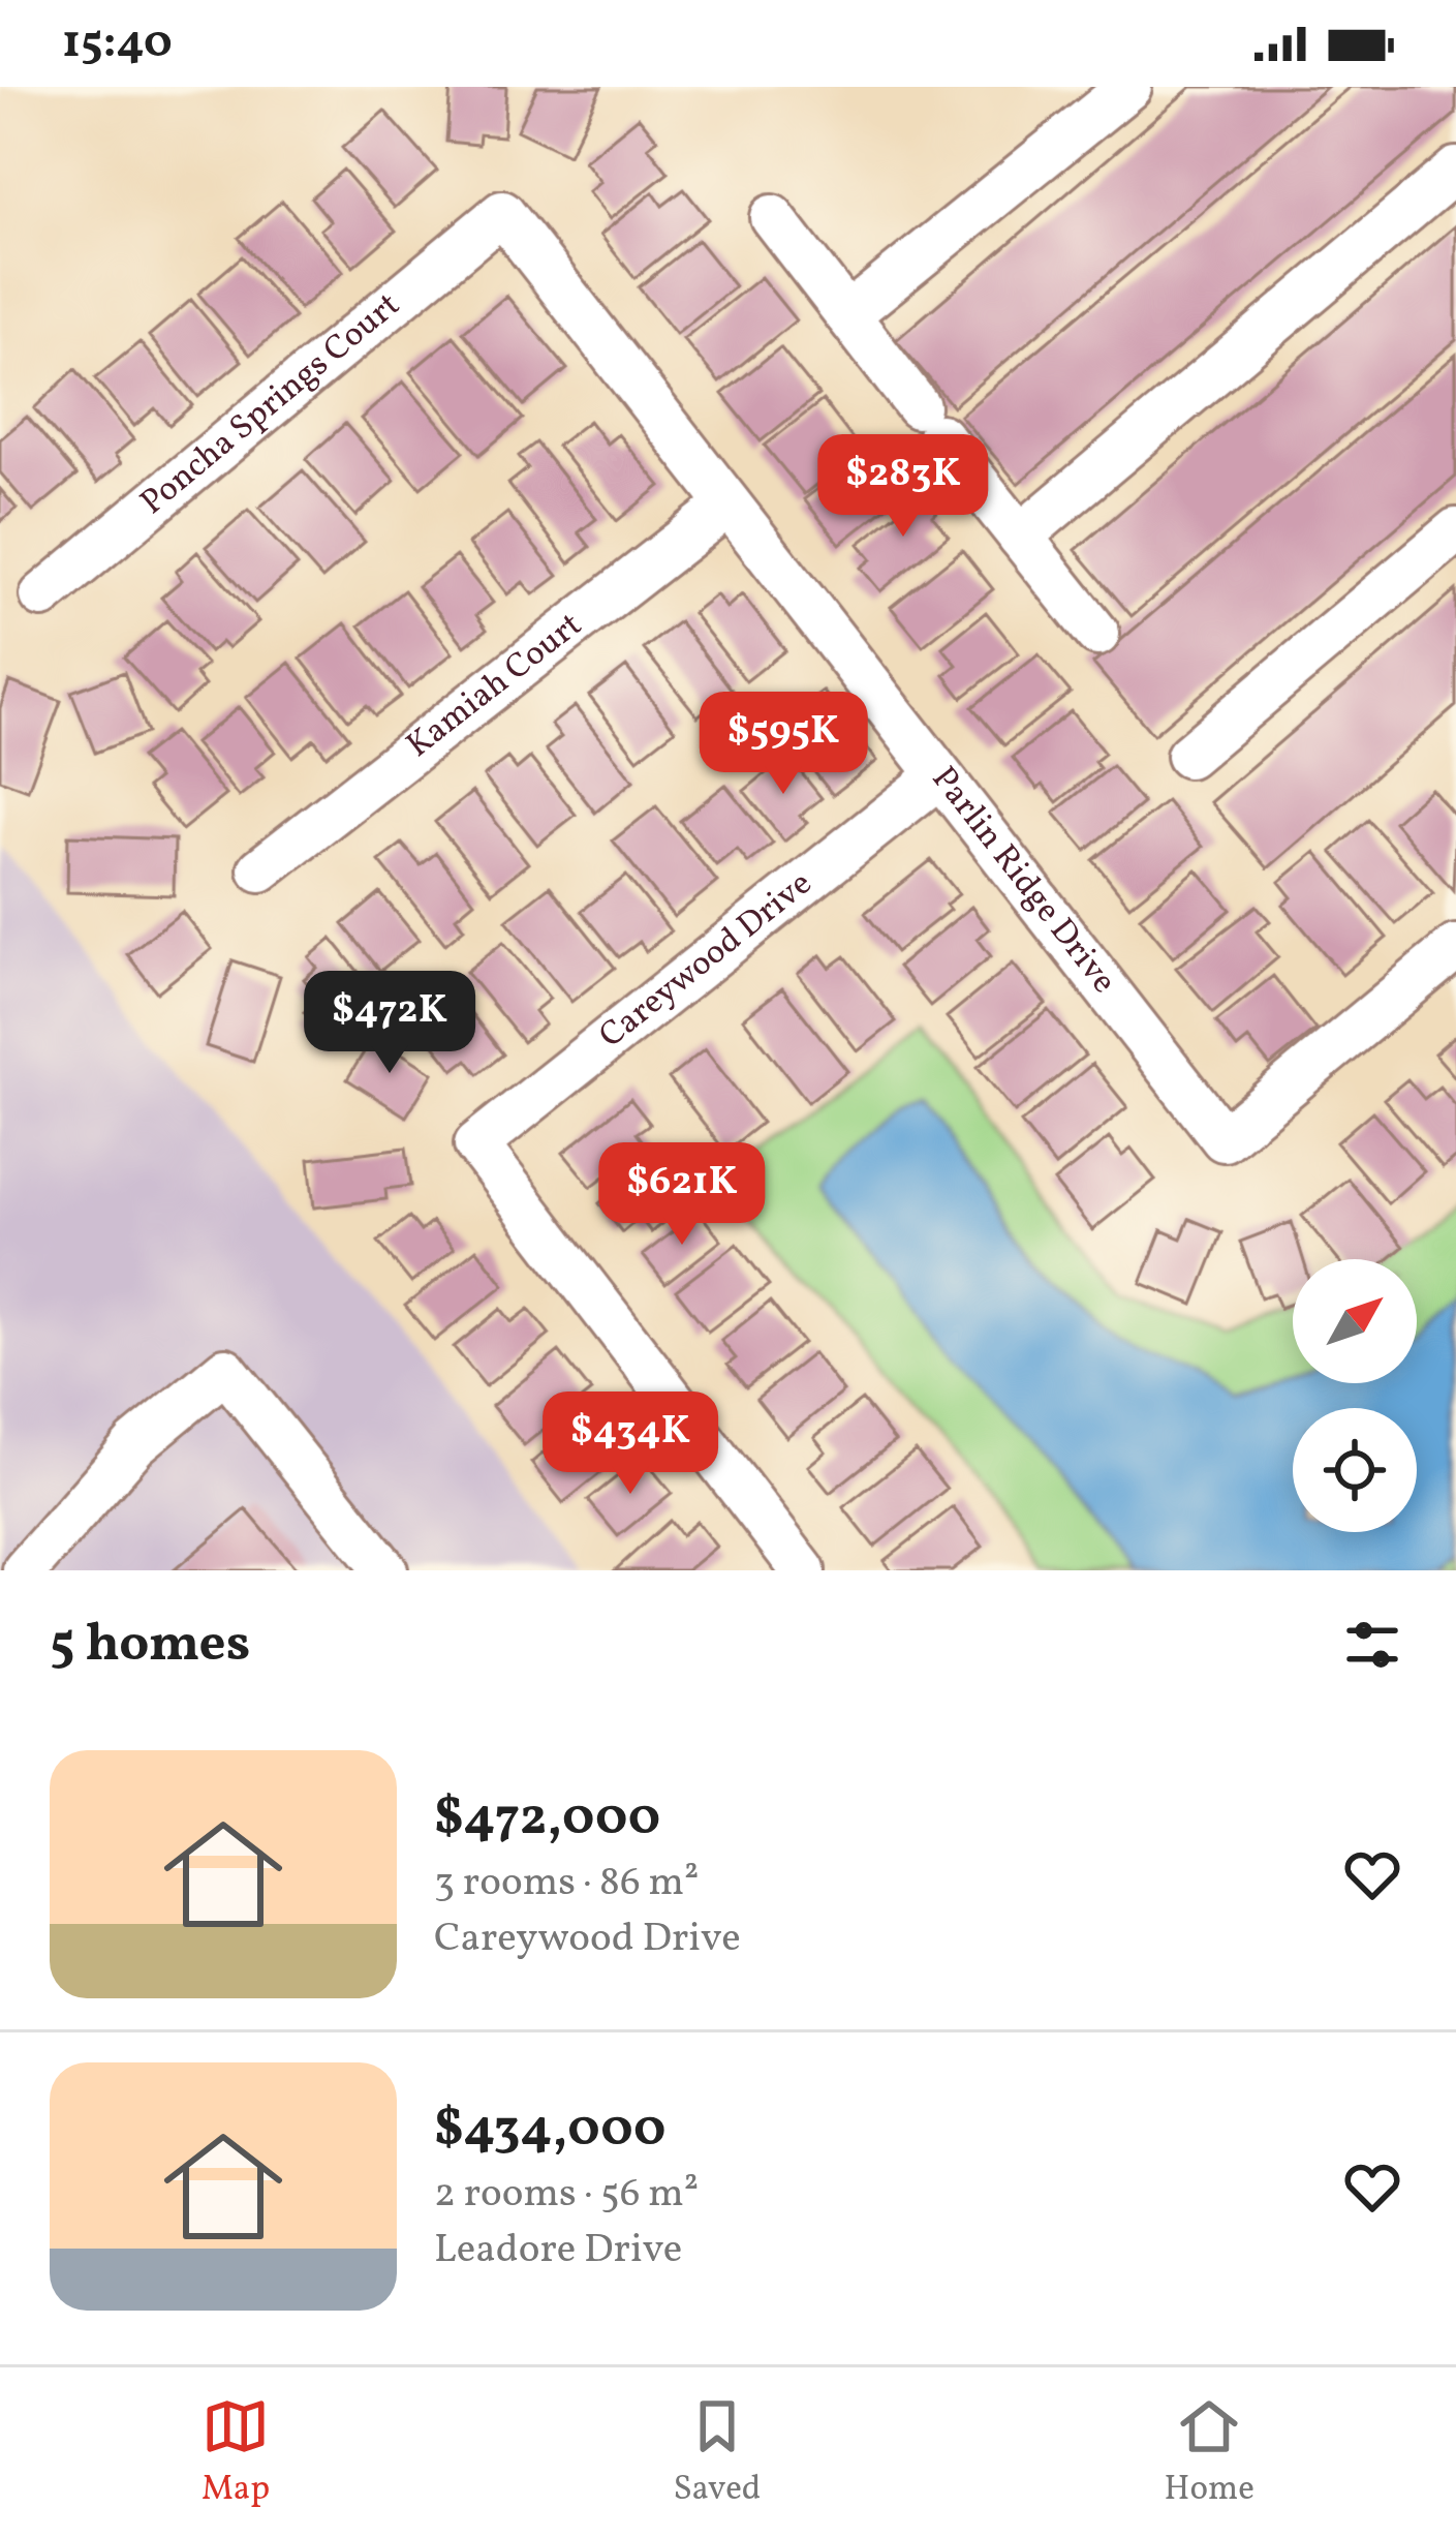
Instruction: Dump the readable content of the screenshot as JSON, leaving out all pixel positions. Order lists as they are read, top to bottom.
{
  "streets": {
    "street": [
      "Poncha Springs Court",
      "Kamiah Court",
      "Parlin Ridge Drive",
      "Careywood Drive"
    ]
  },
  "crossings": [
    ["Poncha Springs Court", "Parlin Ridge Drive"],
    ["Kamiah Court", "Parlin Ridge Drive"],
    ["Parlin Ridge Drive", "Careywood Drive"]
  ],
  "north": "top right",
  "page": {
    "status": "15:40",
    "price": [
      "$283K",
      "$595K",
      "$472K",
      "$621K",
      "$434K"
    ],
    "heading": "5 homes",
    "list": [
      {
        "name": "$472,000",
        "note": "3 rooms · 86 m² · Careywood Drive"
      },
      {
        "name": "$434,000",
        "note": "2 rooms · 56 m² · Leadore Drive"
      }
    ],
    "tabs": ["Map", "Saved", "Home"]
  }
}
